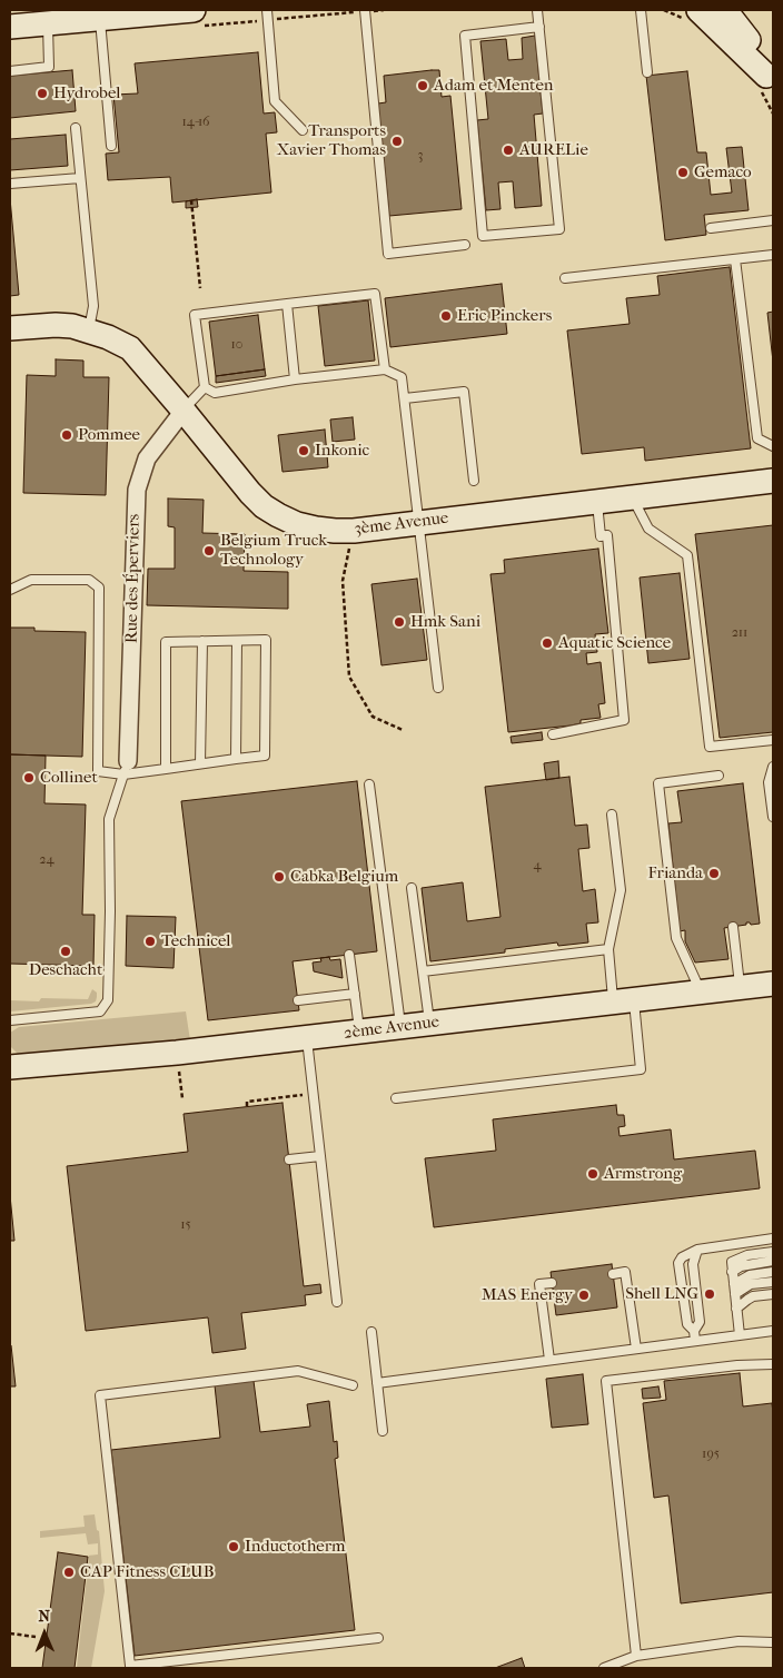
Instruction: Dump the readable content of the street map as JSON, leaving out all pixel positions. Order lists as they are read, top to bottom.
{
  "streets": {
    "street": ["3ème Avenue", "Rue des Éperviers", "2ème Avenue"]
  },
  "crossings": [
    ["3ème Avenue", "Rue des Éperviers"]
  ],
  "places": [
    "Adam et Menten",
    "Hydrobel",
    "Transports Xavier Thomas",
    "AURELie",
    "Gemaco",
    "Eric Pinckers",
    "Pommee",
    "Inkonic",
    "Belgium Truck Technology",
    "Hmk Sani",
    "Aquatic Science",
    "Collinet",
    "Frianda",
    "Cabka Belgium",
    "Technicel",
    "Deschacht",
    "Armstrong",
    "Shell LNG",
    "MAS Energy",
    "Inductotherm",
    "CAP Fitness CLUB"
  ],
  "house_numbers": [
    "14-16",
    "3",
    "10",
    "211",
    "24",
    "4",
    "15",
    "195"
  ],
  "north": "top"
}
